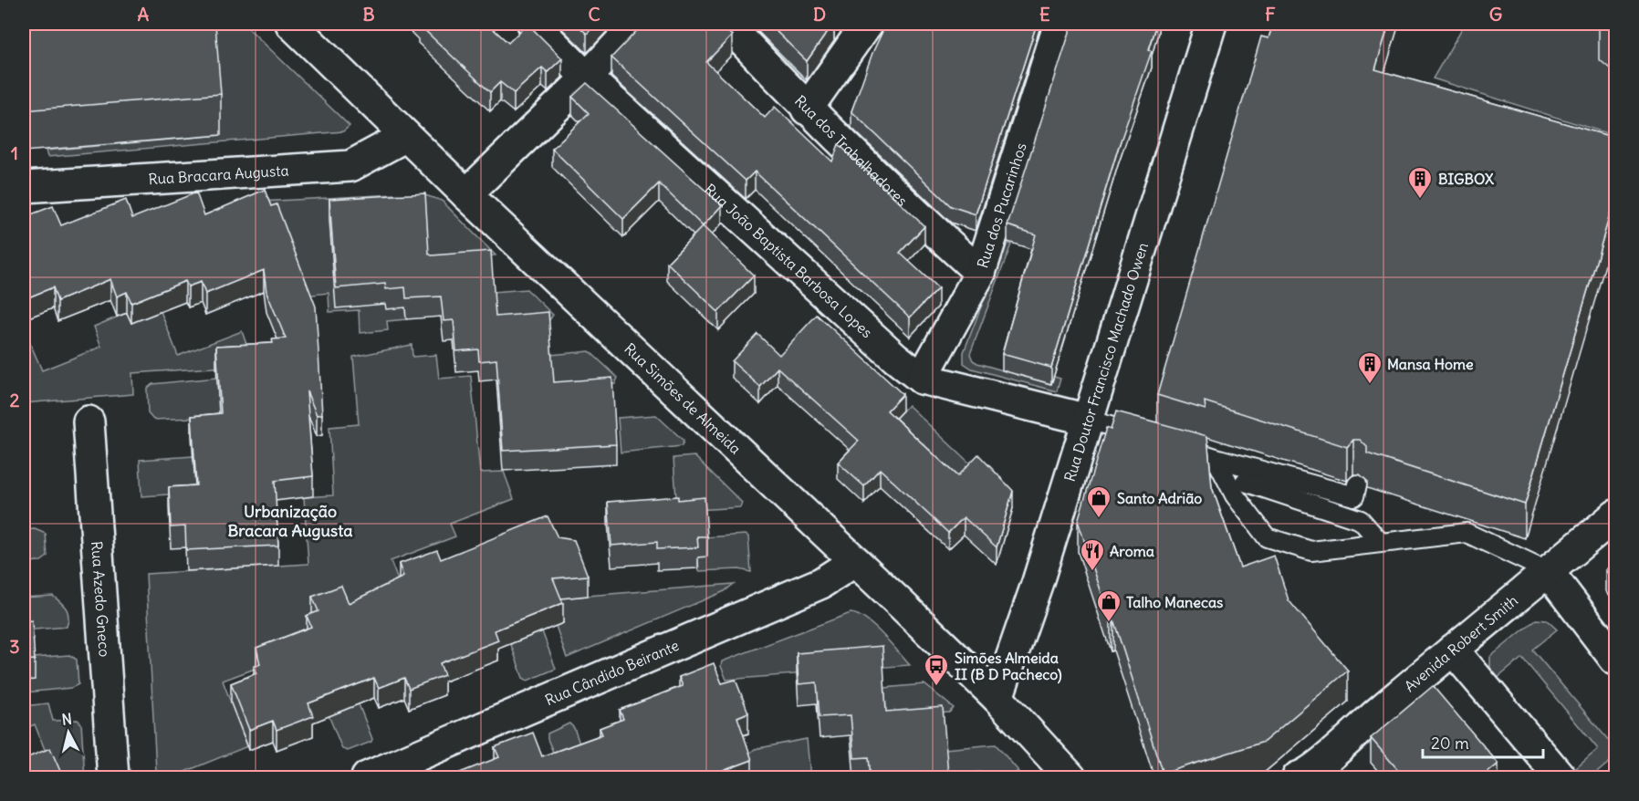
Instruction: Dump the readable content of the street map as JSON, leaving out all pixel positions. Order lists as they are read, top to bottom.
{
  "streets": {
    "street": [
      "Rua dos Trabalhadores",
      "Rua Bracara Augusta",
      "Rua dos Pucarinhos",
      "Rua João Baptista Barbosa Lopes",
      "Rua Doutor Francisco Machado Owen",
      "Rua Simões de Almeida",
      "Rua Azedo Gneco",
      "Avenida Robert Smith",
      "Rua Cândido Beirante"
    ]
  },
  "crossings": [
    ["Rua dos Trabalhadores", "Rua dos Pucarinhos"],
    ["Rua Bracara Augusta", "Rua Simões de Almeida"],
    ["Rua dos Pucarinhos", "Rua João Baptista Barbosa Lopes"],
    ["Rua João Baptista Barbosa Lopes", "Rua Doutor Francisco Machado Owen"],
    ["Rua Doutor Francisco Machado Owen", "Rua Simões de Almeida"],
    ["Rua Simões de Almeida", "Rua Cândido Beirante"]
  ],
  "districts": ["Urbanização Bracara Augusta"],
  "places": {
    "building": ["BIGBOX", "Mansa Home"],
    "shop": ["Santo Adrião", "Talho Manecas"],
    "restaurant": ["Aroma"],
    "bus stop": ["Simões Almeida II (B D Pacheco)"]
  },
  "scale_bar": "20 m",
  "north": "top",
  "grid": {
    "columns": [
      "A",
      "B",
      "C",
      "D",
      "E",
      "F",
      "G"
    ],
    "rows": ["1", "2", "3"]
  }
}
